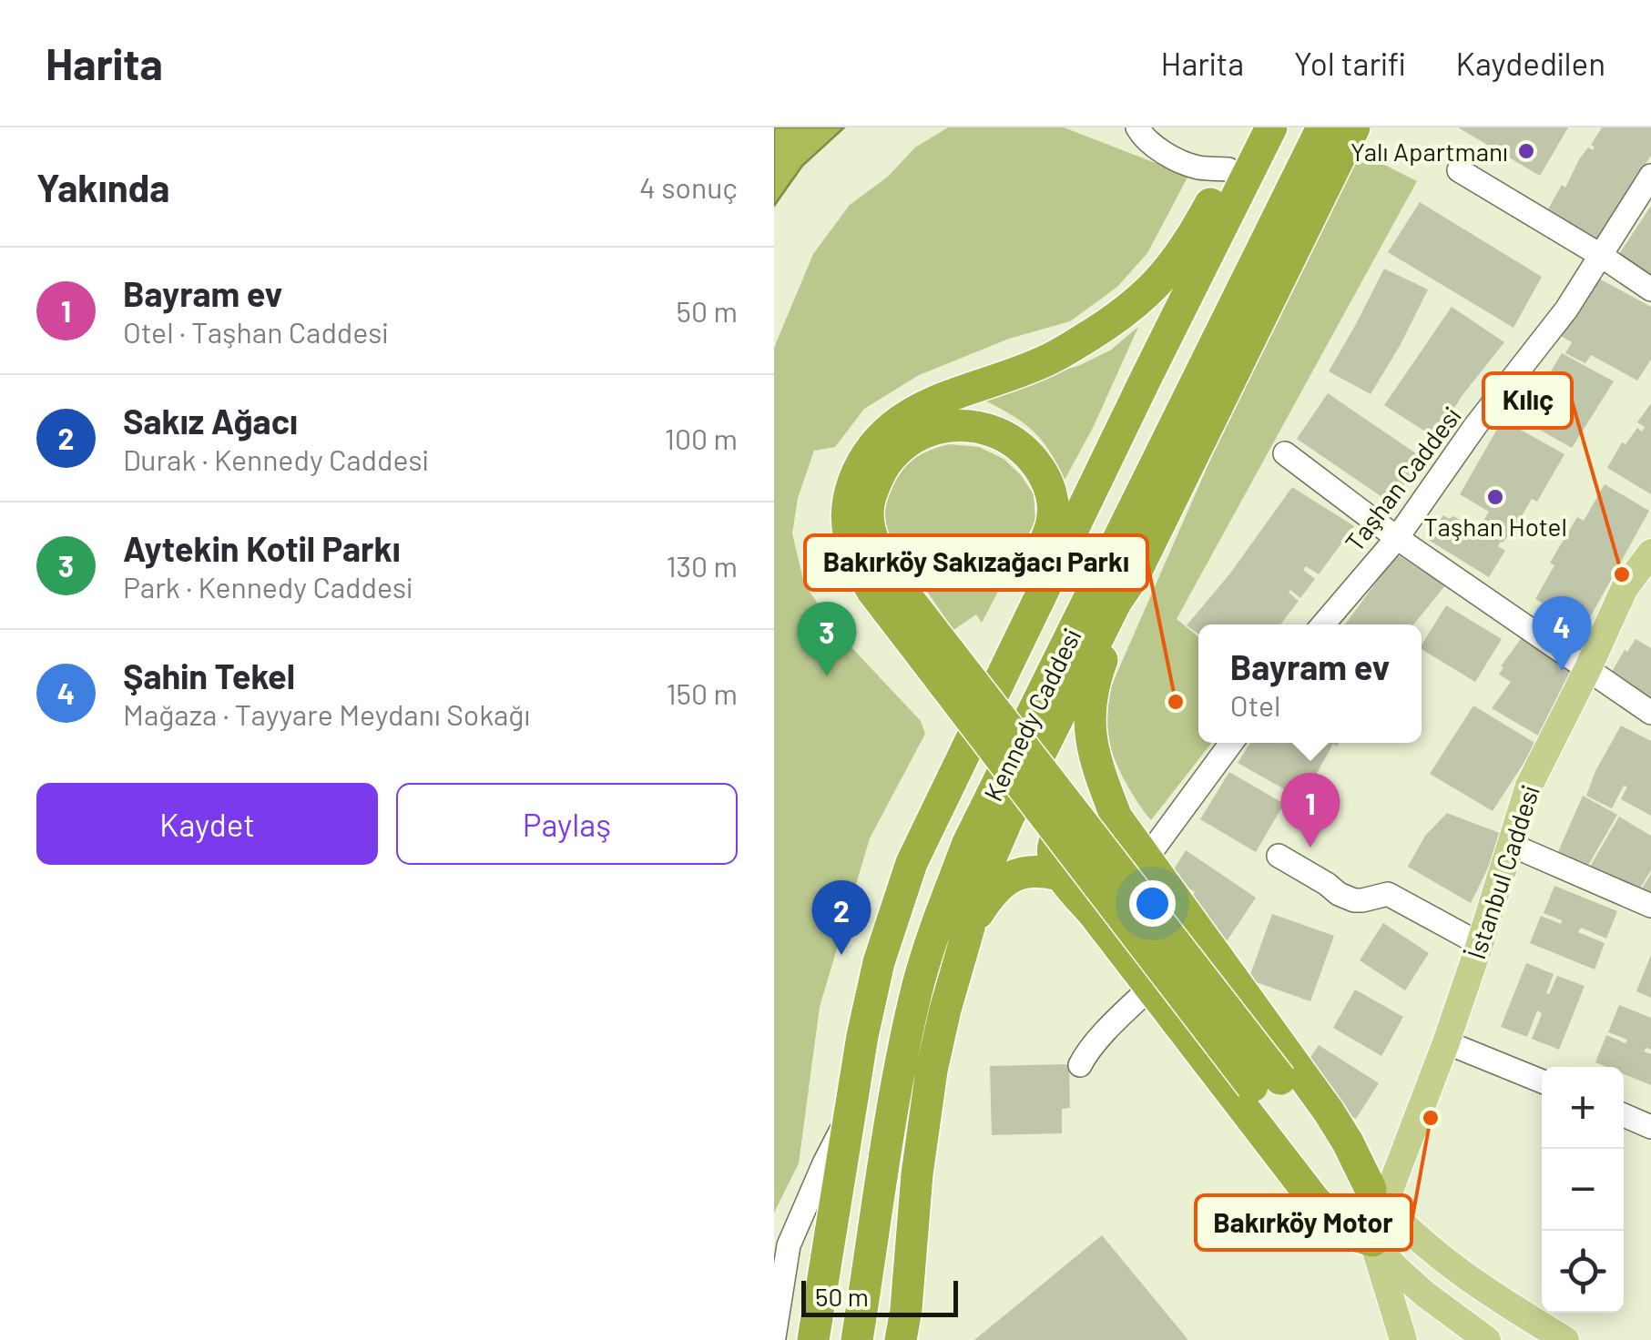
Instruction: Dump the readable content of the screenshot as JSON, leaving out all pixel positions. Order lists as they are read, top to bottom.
{
  "streets": {
    "highway": ["Kennedy Caddesi"],
    "main road": ["İstanbul Caddesi"],
    "street": ["Taşhan Caddesi"]
  },
  "places": [
    "Yalı Apartmanı",
    "Taşhan Hotel",
    "Kılıç",
    "Bakırköy Sakızağacı Parkı",
    "Bakırköy Motor"
  ],
  "scale_bar": "50 m",
  "page": {
    "header": "Harita",
    "nav": ["Harita", "Yol tarifi", "Kaydedilen"],
    "heading": ["Yakında", "4 sonuç"],
    "list": [
      {
        "mark": "1",
        "name": "Bayram ev",
        "note": "Otel · Taşhan Caddesi",
        "value": "50 m"
      },
      {
        "mark": "2",
        "name": "Sakız Ağacı",
        "note": "Durak · Kennedy Caddesi",
        "value": "100 m"
      },
      {
        "mark": "3",
        "name": "Aytekin Kotil Parkı",
        "note": "Park · Kennedy Caddesi",
        "value": "130 m"
      },
      {
        "mark": "4",
        "name": "Şahin Tekel",
        "note": "Mağaza · Tayyare Meydanı Sokağı",
        "value": "150 m"
      }
    ],
    "pins": [
      "4",
      "3",
      "1",
      "2"
    ],
    "popup": ["Bayram ev", "Otel"],
    "buttons": ["Kaydet", "Paylaş"],
    "map_buttons": ["+", "−"],
    "scale": "50 m"
  }
}
